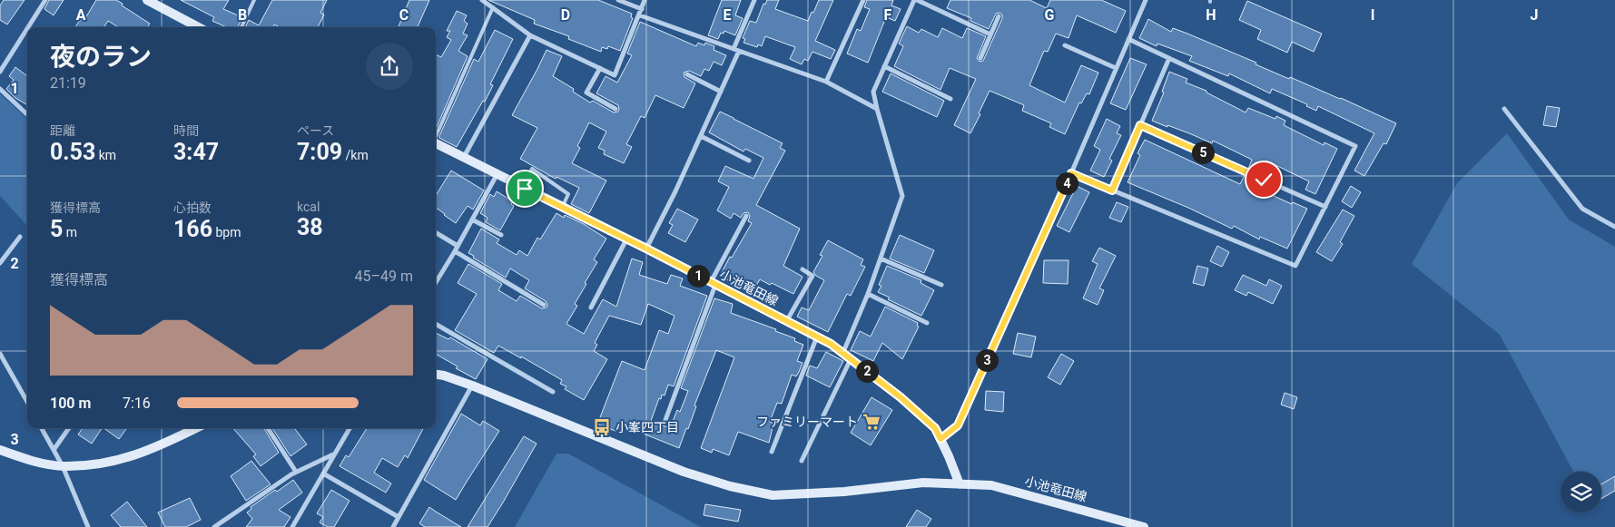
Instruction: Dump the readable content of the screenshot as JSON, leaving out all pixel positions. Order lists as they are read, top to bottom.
{
  "streets": {
    "main road": ["小池竜田線"]
  },
  "places": {
    "supermarket": ["ファミリーマート"],
    "bus stop": ["小峯四丁目"]
  },
  "page": {
    "heading": ["夜のラン", "21:19"],
    "stats": [
      ["距離", "0.53 km"],
      ["時間", "3:47"],
      ["ペース", "7:09 /km"],
      ["獲得標高", "5 m"],
      ["心拍数", "166 bpm"],
      ["kcal", "38"]
    ],
    "pins": [
      "5",
      "4",
      "1",
      "3",
      "2"
    ],
    "chart": ["獲得標高", "45–49 m"],
    "list": [
      {
        "name": "100 m",
        "note": "7:16"
      }
    ]
  },
  "grid": {
    "columns": [
      "A",
      "B",
      "C",
      "D",
      "E",
      "F",
      "G",
      "H",
      "I",
      "J"
    ],
    "rows": ["1", "2", "3"]
  }
}
